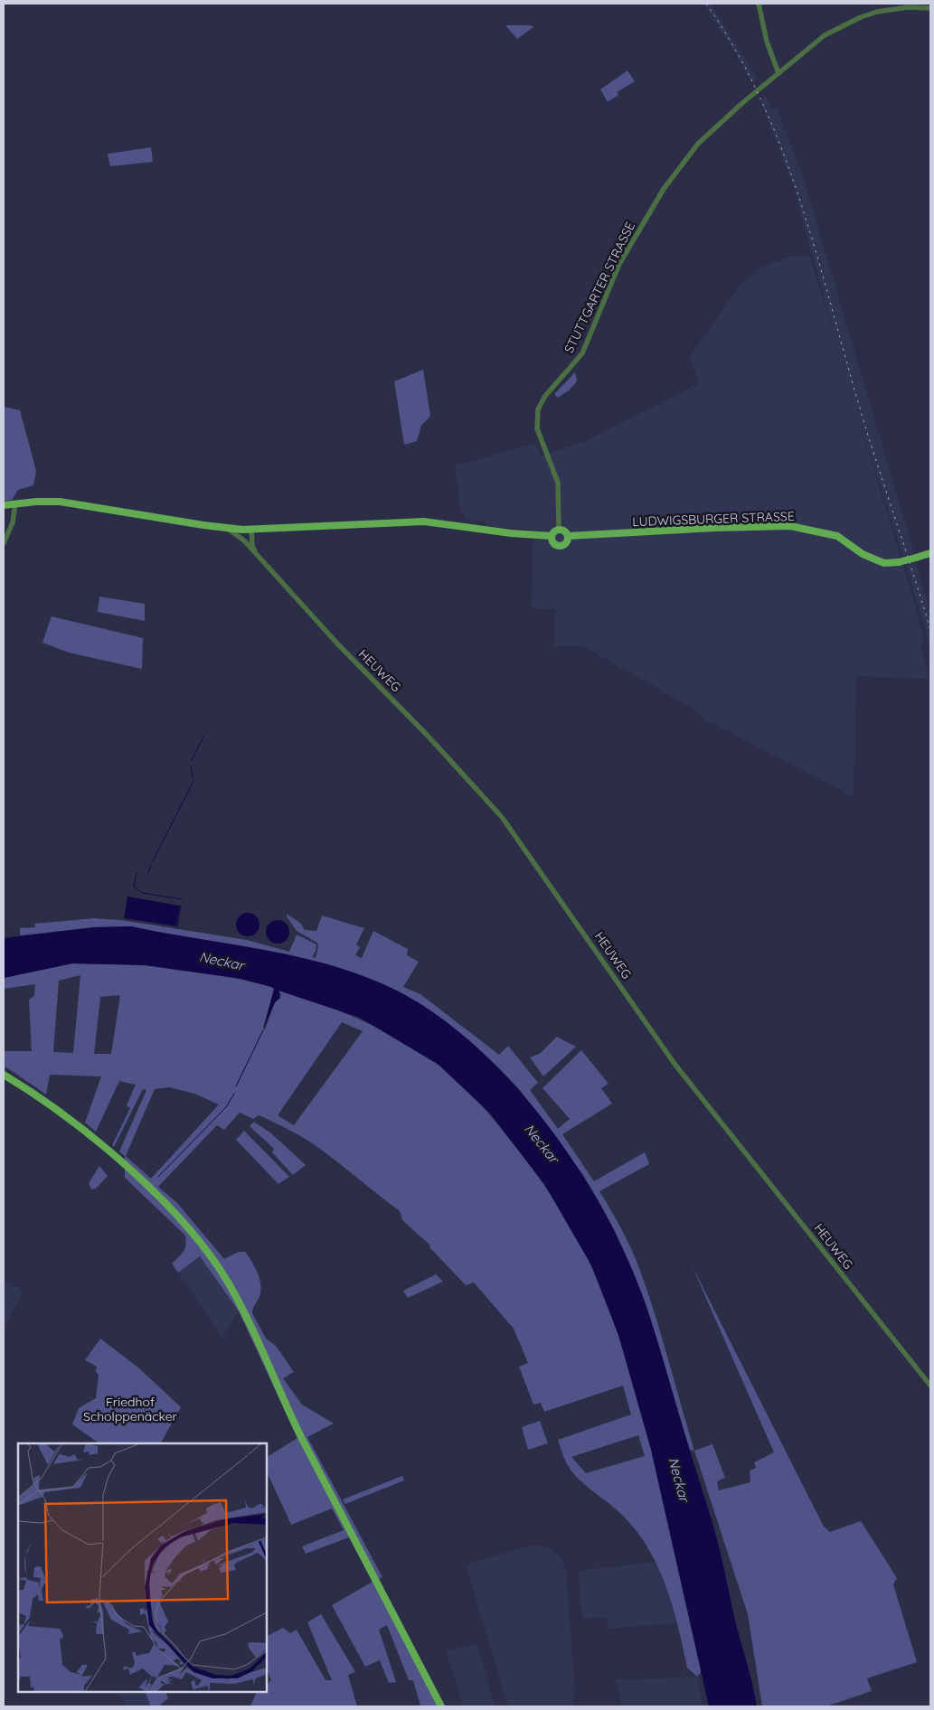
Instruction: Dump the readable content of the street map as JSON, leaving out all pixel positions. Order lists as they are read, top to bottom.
{
  "streets": {
    "main road": ["LUDWIGSBURGER STRASSE"],
    "street": ["STUTTGARTER STRASSE", "HEUWEG"]
  },
  "crossings": [
    ["STUTTGARTER STRASSE", "LUDWIGSBURGER STRASSE"]
  ],
  "water": ["Neckar"],
  "parks": ["Friedhof Scholppenäcker"]
}
